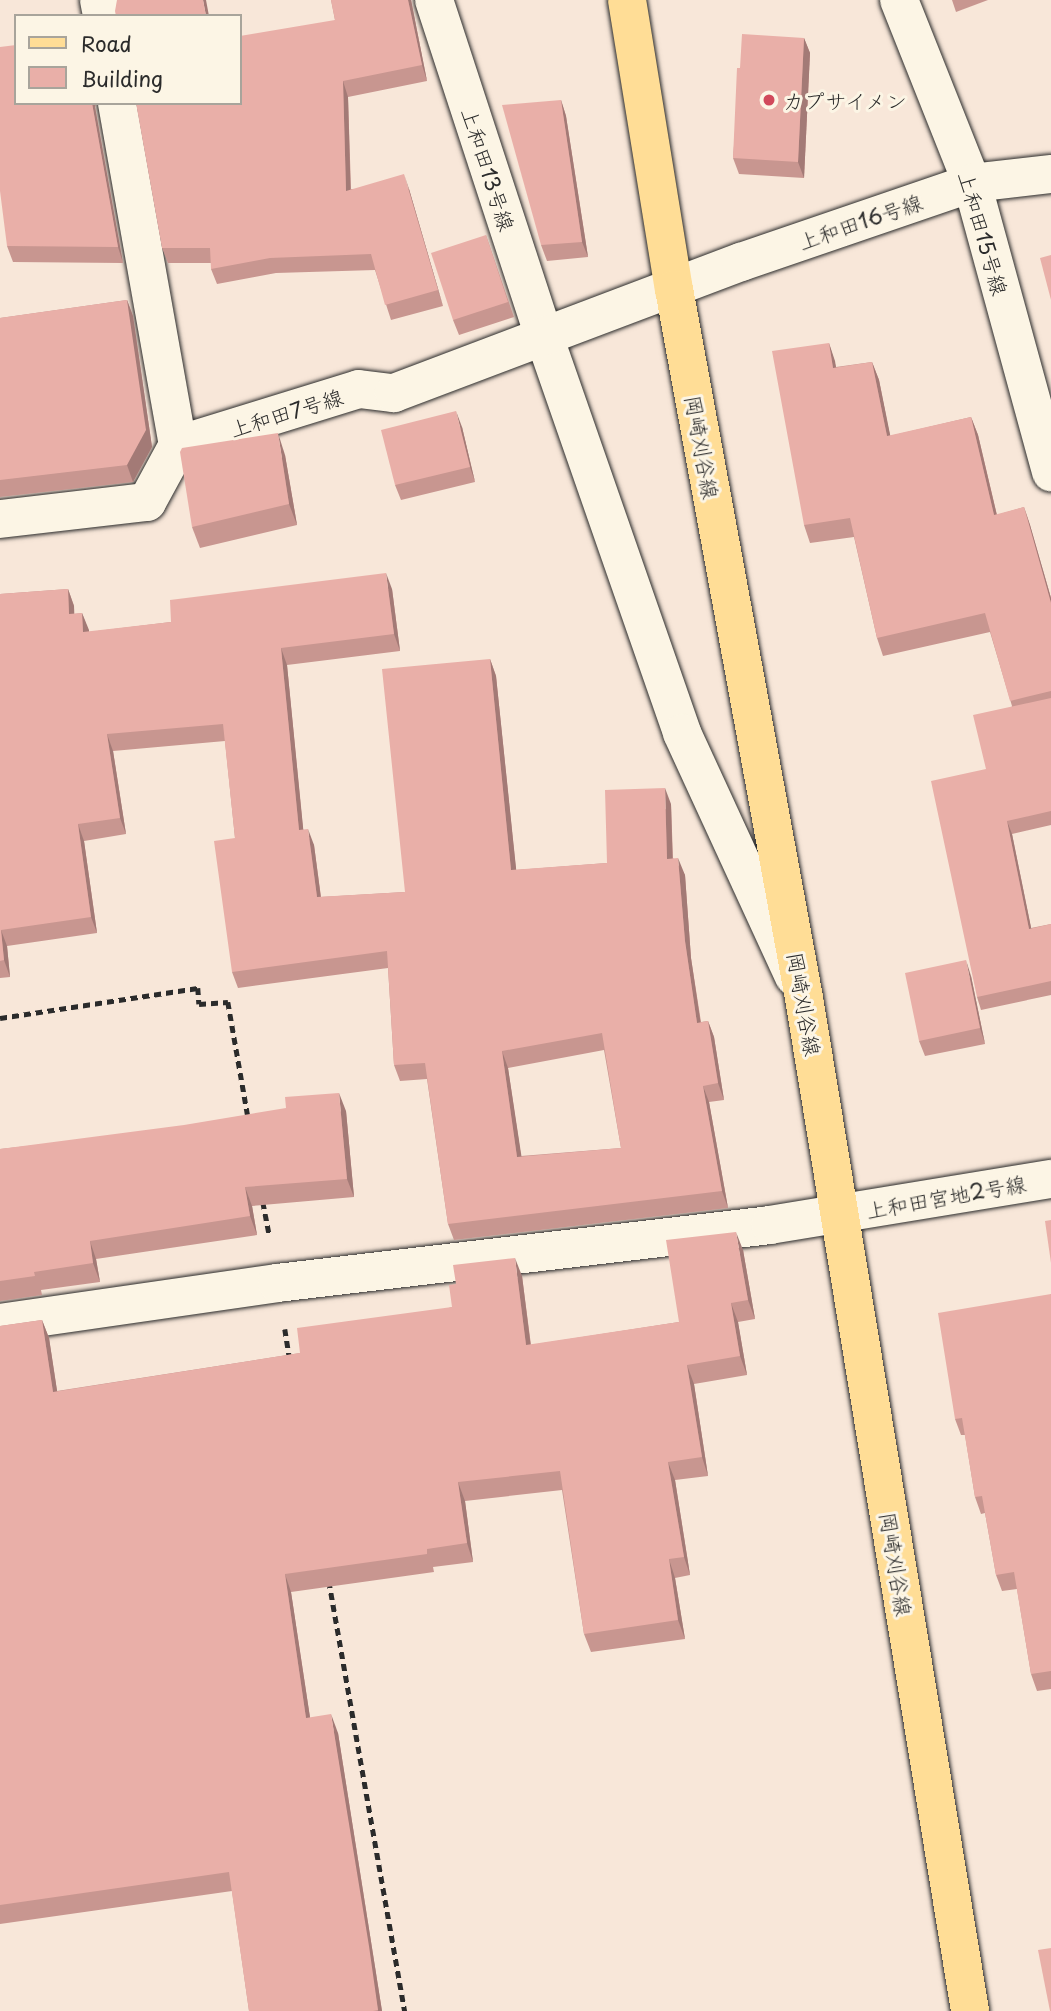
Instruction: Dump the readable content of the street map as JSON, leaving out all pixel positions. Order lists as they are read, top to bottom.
{
  "streets": {
    "main road": ["岡崎刈谷線"],
    "street": [
      "上和田13号線",
      "上和田16号線",
      "上和田15号線",
      "上和田7号線",
      "上和田宮地2号線"
    ]
  },
  "crossings": [
    ["上和田13号線", "上和田7号線"],
    ["上和田13号線", "岡崎刈谷線"],
    ["上和田16号線", "上和田15号線"],
    ["上和田16号線", "上和田7号線"],
    ["上和田16号線", "岡崎刈谷線"],
    ["上和田7号線", "岡崎刈谷線"],
    ["岡崎刈谷線", "上和田宮地2号線"]
  ],
  "places": ["カプサイメン"],
  "legend": ["Road", "Building"]
}
